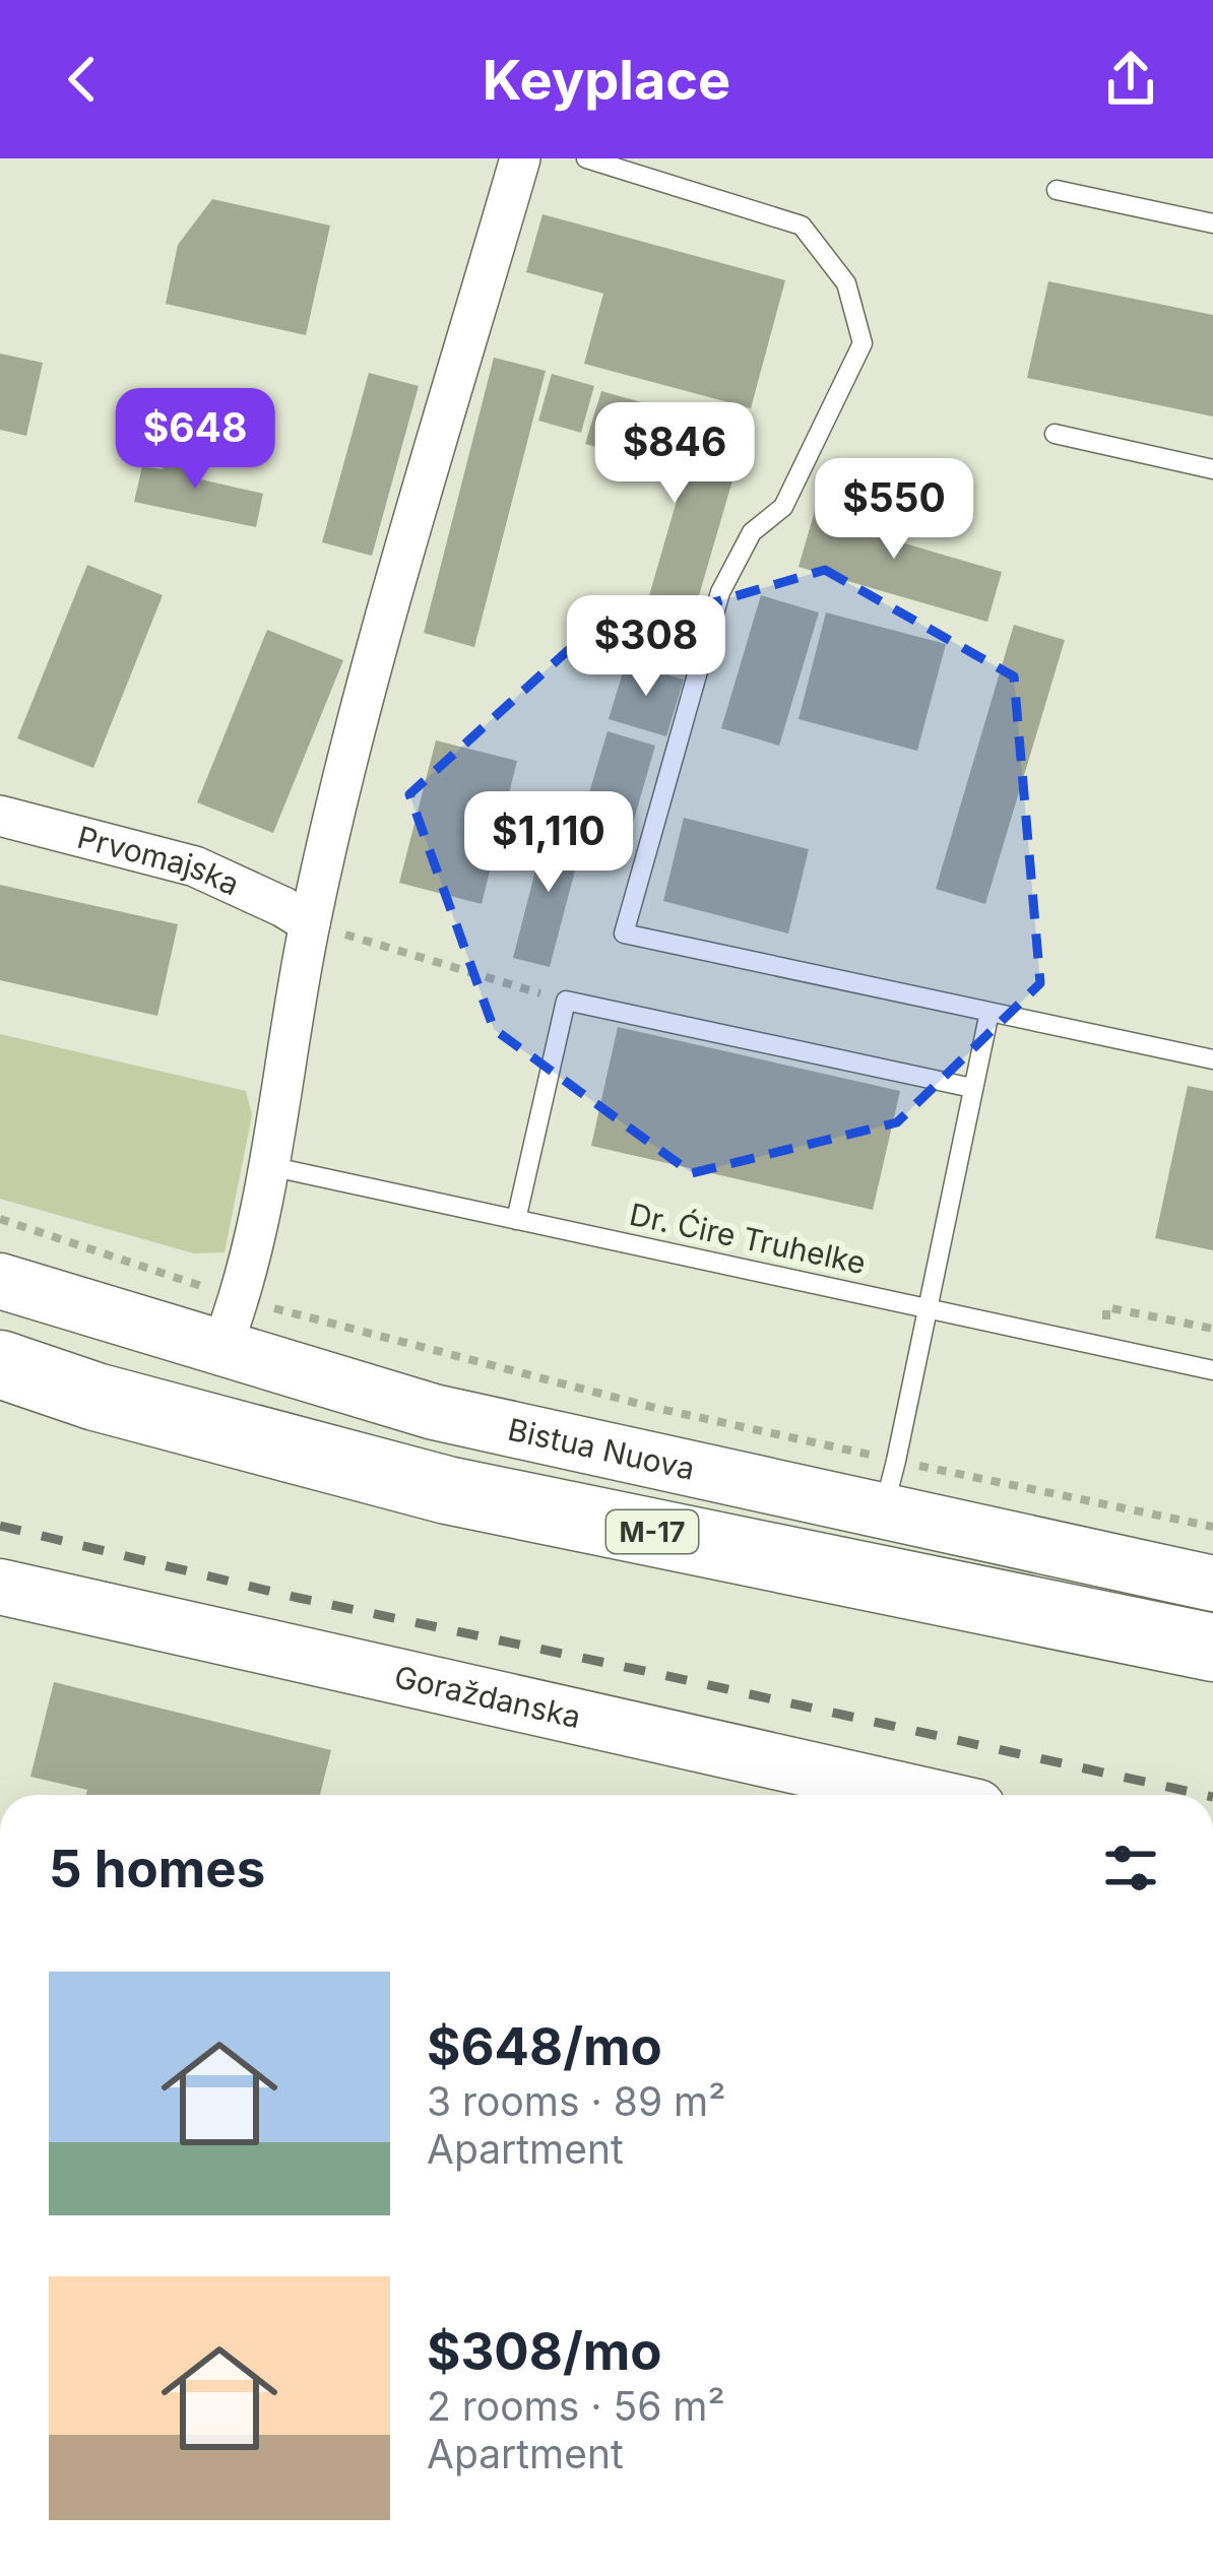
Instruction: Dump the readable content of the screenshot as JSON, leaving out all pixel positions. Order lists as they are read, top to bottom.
{
  "streets": {
    "highway": ["M-17"],
    "street": ["Prvomajska", "Bistua Nuova", "Goraždanska"],
    "lane": ["Dr. Ćire Truhelke"]
  },
  "page": {
    "header": "Keyplace",
    "price": [
      "$648",
      "$846",
      "$550",
      "$308",
      "$1,110"
    ],
    "heading": "5 homes",
    "list": [
      {
        "name": "$648/mo",
        "note": "3 rooms · 89 m² · Apartment"
      },
      {
        "name": "$308/mo",
        "note": "2 rooms · 56 m² · Apartment"
      }
    ]
  }
}
